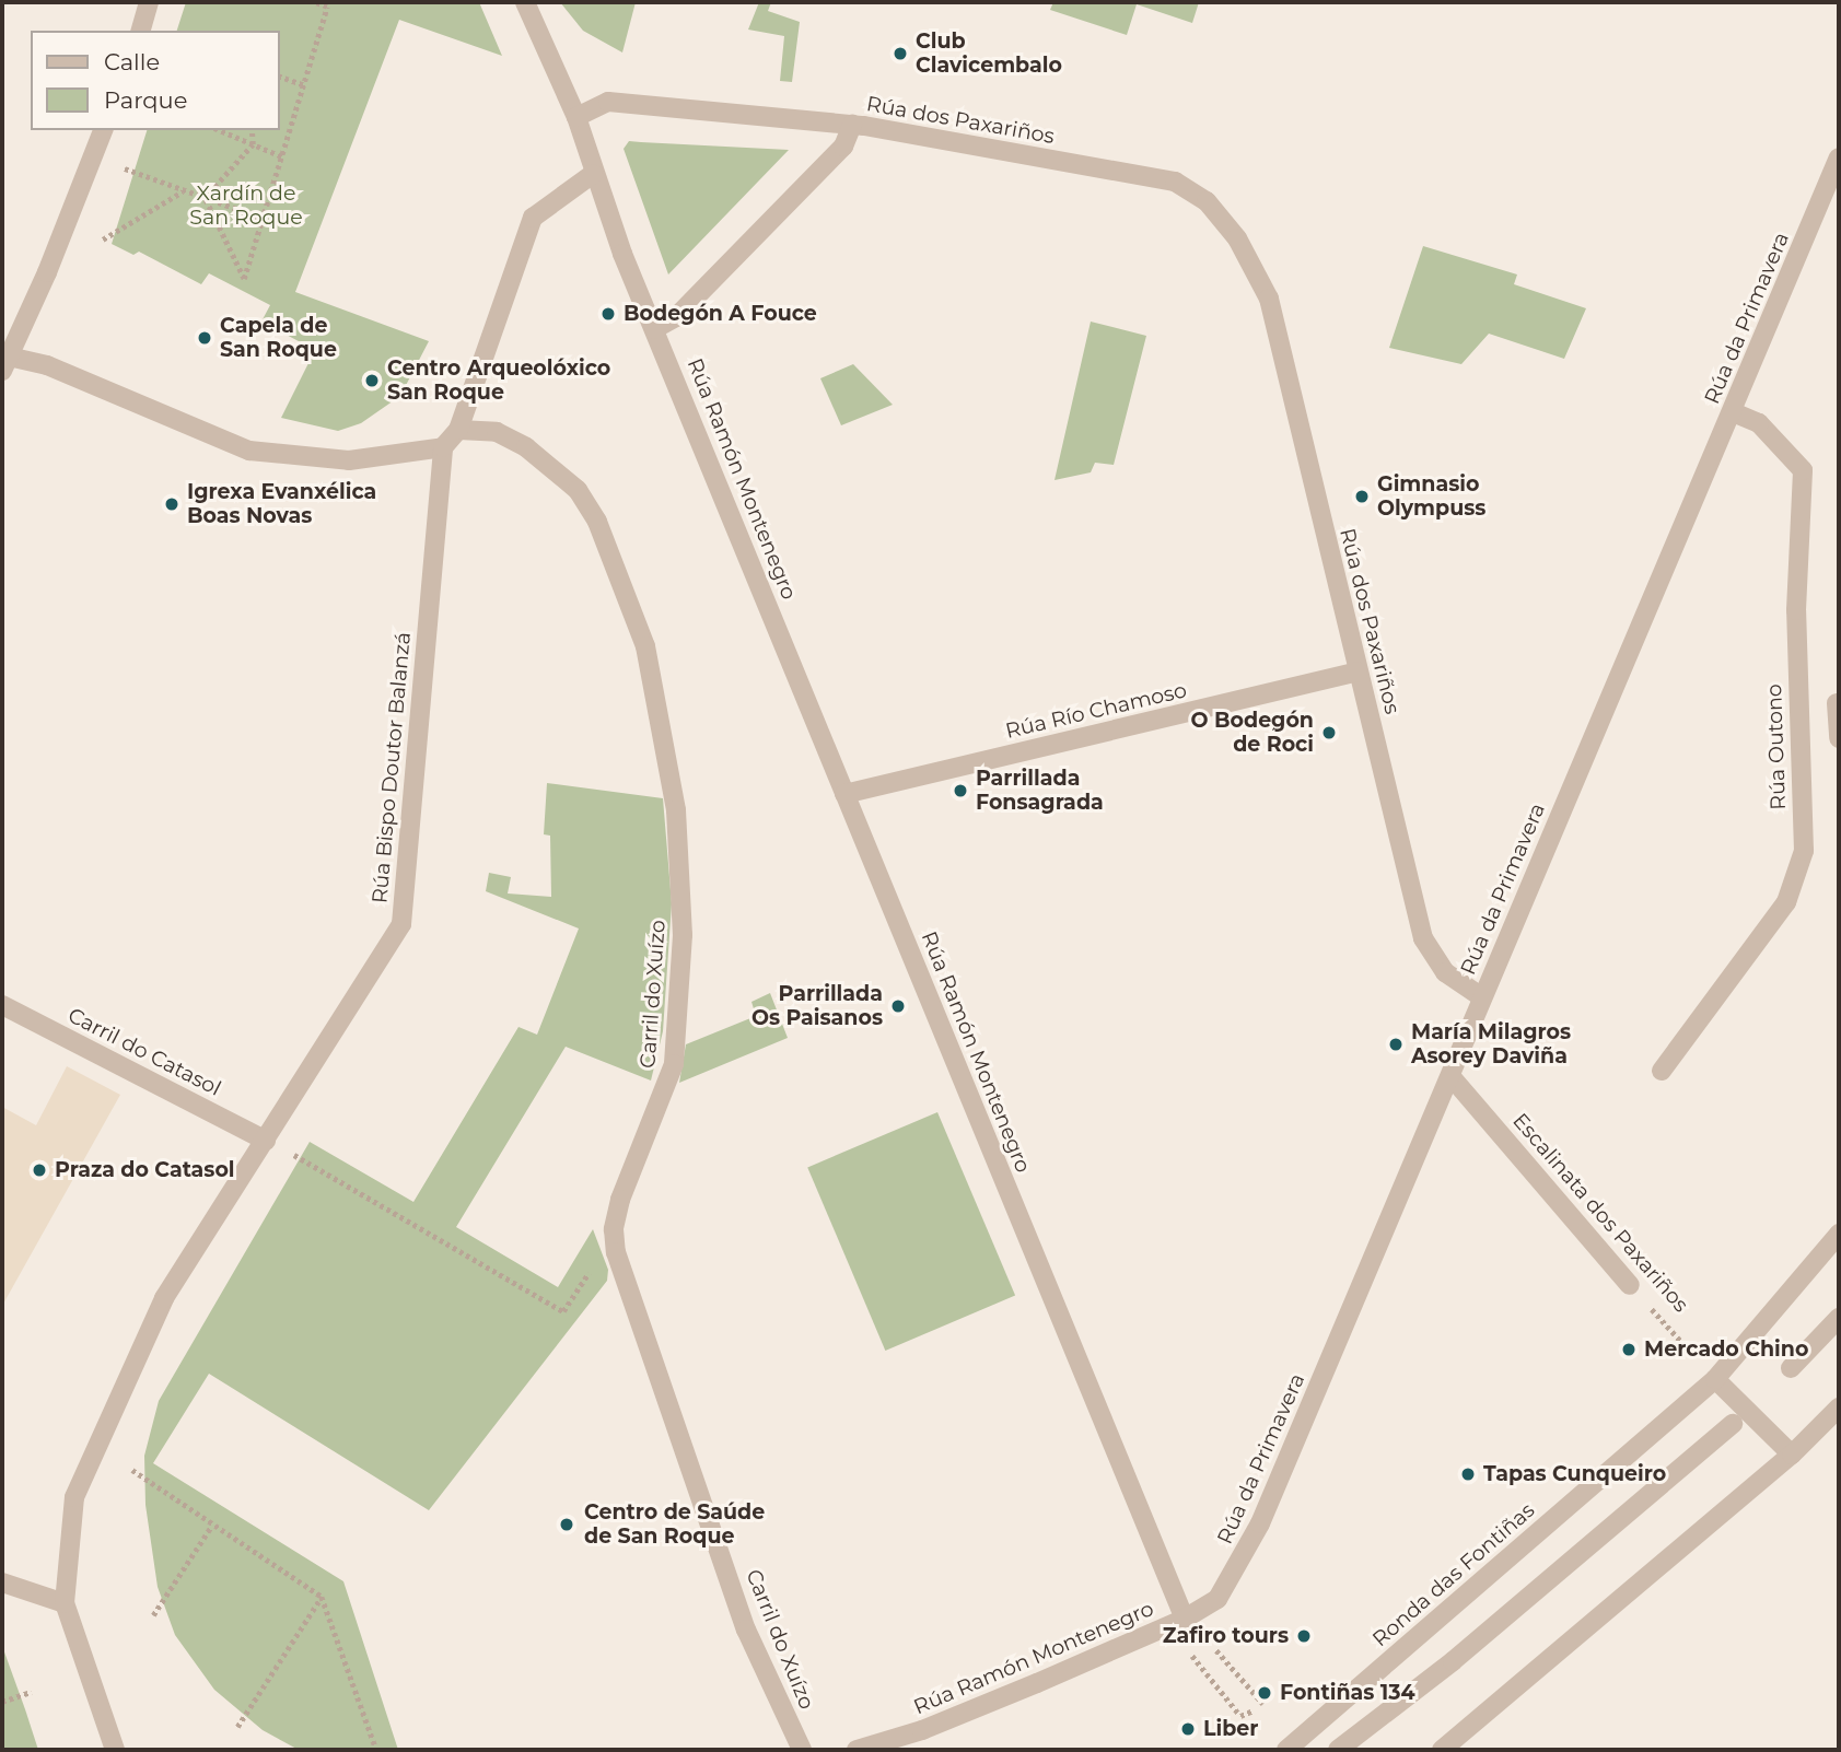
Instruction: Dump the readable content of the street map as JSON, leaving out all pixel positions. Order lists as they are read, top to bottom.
{
  "streets": {
    "street": [
      "Rúa dos Paxariños",
      "Rúa da Primavera",
      "Rúa Ramón Montenegro",
      "Rúa Río Chamoso",
      "Rúa Outono",
      "Rúa Bispo Doutor Balanzá",
      "Carril do Xuízo",
      "Carril do Catasol",
      "Escalinata dos Paxariños",
      "Ronda das Fontiñas"
    ]
  },
  "crossings": [
    ["Rúa dos Paxariños", "Rúa da Primavera"],
    ["Rúa dos Paxariños", "Rúa Ramón Montenegro"],
    ["Rúa dos Paxariños", "Rúa Río Chamoso"],
    ["Rúa da Primavera", "Rúa Ramón Montenegro"],
    ["Rúa da Primavera", "Rúa Outono"],
    ["Rúa da Primavera", "Escalinata dos Paxariños"],
    ["Rúa Ramón Montenegro", "Rúa Río Chamoso"],
    ["Rúa Bispo Doutor Balanzá", "Carril do Catasol"],
    ["Escalinata dos Paxariños", "Ronda das Fontiñas"]
  ],
  "parks": ["Xardín de San Roque"],
  "places": [
    "Club Clavicembalo",
    "Bodegón A Fouce",
    "Capela de San Roque",
    "Centro Arqueolóxico San Roque",
    "Gimnasio Olympuss",
    "Igrexa Evanxélica Boas Novas",
    "O Bodegón de Roci",
    "Parrillada Fonsagrada",
    "Parrillada Os Paisanos",
    "María Milagros Asorey Daviña",
    "Praza do Catasol",
    "Mercado Chino",
    "Tapas Cunqueiro",
    "Centro de Saúde de San Roque",
    "Zafiro tours",
    "Fontiñas 134",
    "Liber"
  ],
  "legend": ["Calle", "Parque"]
}
